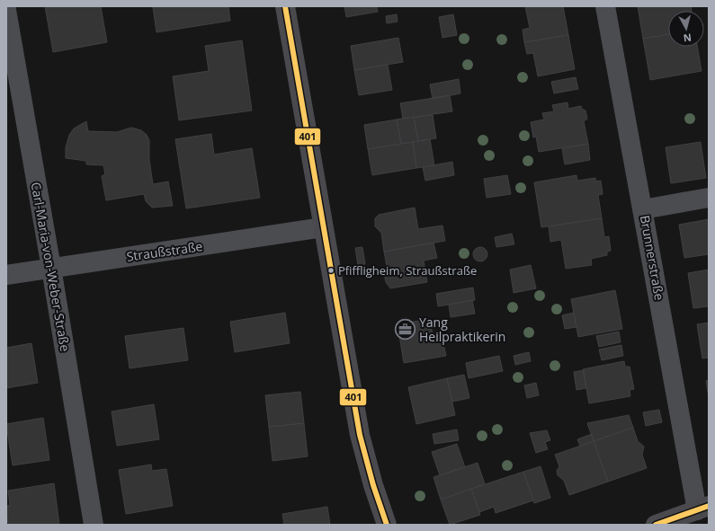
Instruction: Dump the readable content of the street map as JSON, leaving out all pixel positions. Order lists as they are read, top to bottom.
{
  "streets": {
    "street": ["Straußstraße", "Brunnerstraße", "Carl-Maria-von-Weber-Straße"]
  },
  "crossings": [
    ["Straußstraße", "Carl-Maria-von-Weber-Straße"]
  ],
  "places": {
    "other": ["Pfiffligheim, Straußstraße"],
    "office": ["Yang Heilpraktikerin"]
  },
  "lines": ["transit line 401"],
  "north": "bottom"
}
